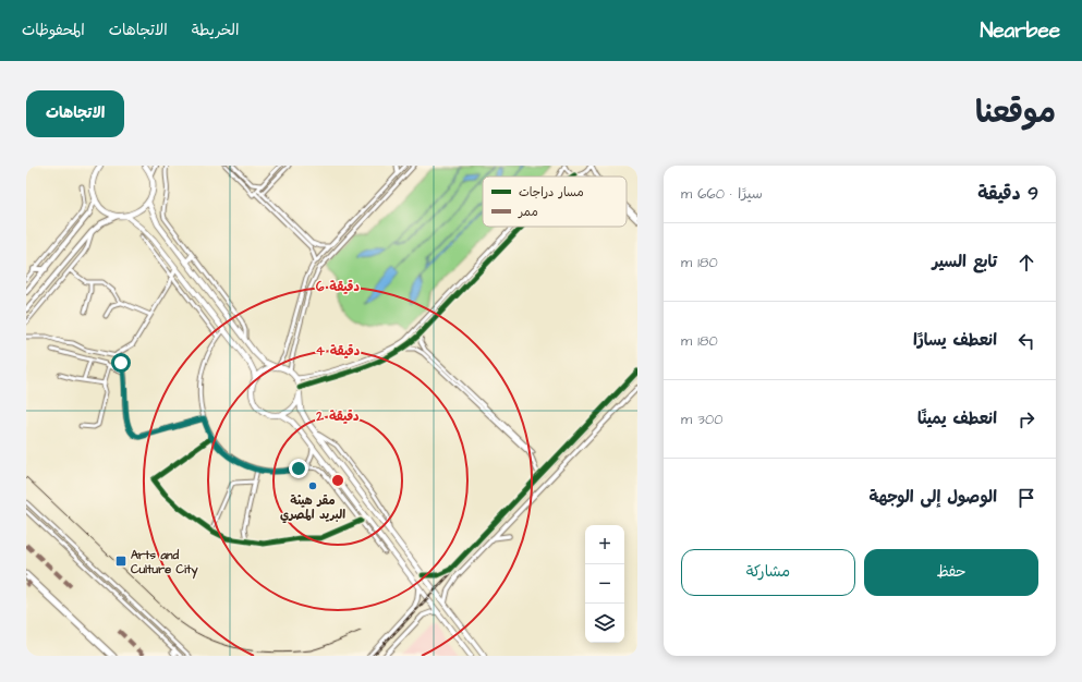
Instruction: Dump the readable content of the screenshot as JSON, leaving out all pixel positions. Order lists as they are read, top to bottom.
{
  "places": {
    "other": ["مقر هيئة البريد المصري"],
    "transit": ["Arts and Culture City"]
  },
  "legend": ["مسار دراجات", "ممر"],
  "page": {
    "header": "Nearbee",
    "nav": ["الخريطة", "الاتجاهات", "المحفوظات"],
    "title": "موقعنا",
    "buttons": [
      "الاتجاهات",
      ["حفظ", "مشاركة"]
    ],
    "heading": ["9 دقيقة", "سيرًا · 660 m"],
    "list": [
      ["تابع السير", "180 m"],
      ["انعطف يسارًا", "180 m"],
      ["انعطف يمينًا", "300 m"],
      "الوصول إلى الوجهة"
    ],
    "map_buttons": ["+", "−"]
  },
  "rings": ["6 دقيقة", "4 دقيقة", "2 دقيقة"]
}
